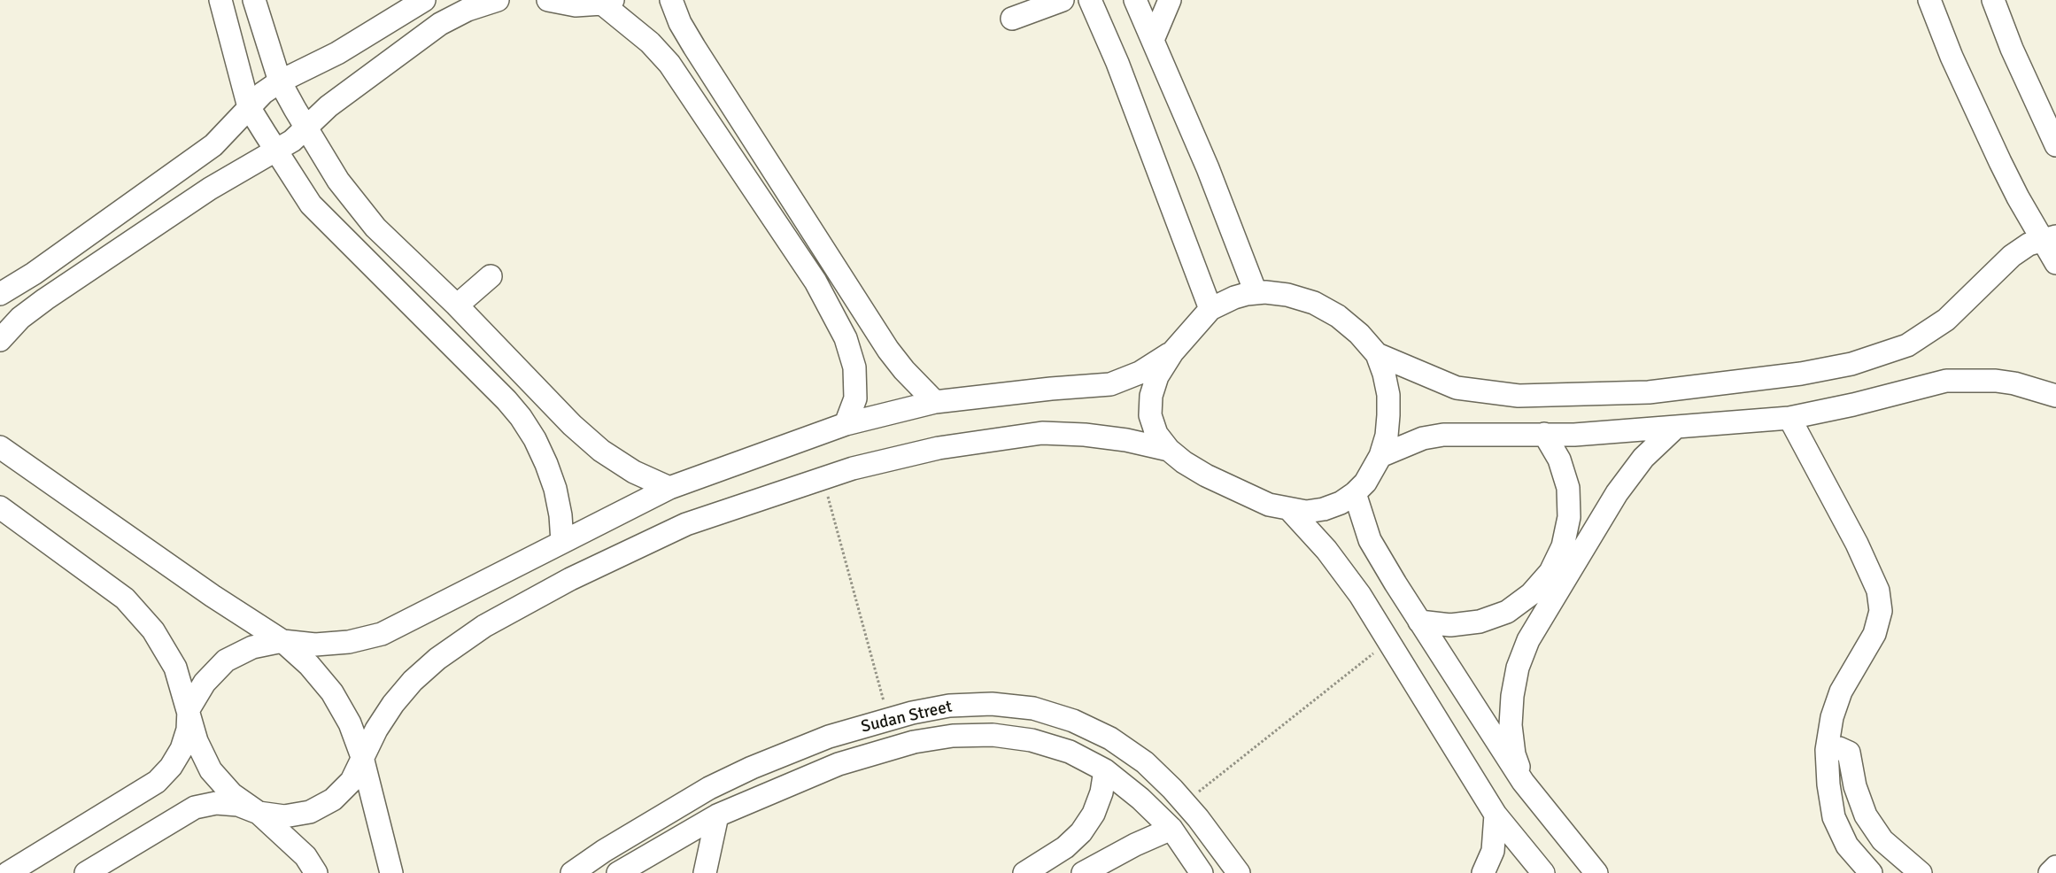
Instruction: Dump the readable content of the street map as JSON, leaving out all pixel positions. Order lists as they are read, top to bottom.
{
  "streets": {
    "street": ["Sudan Street"]
  }
}
